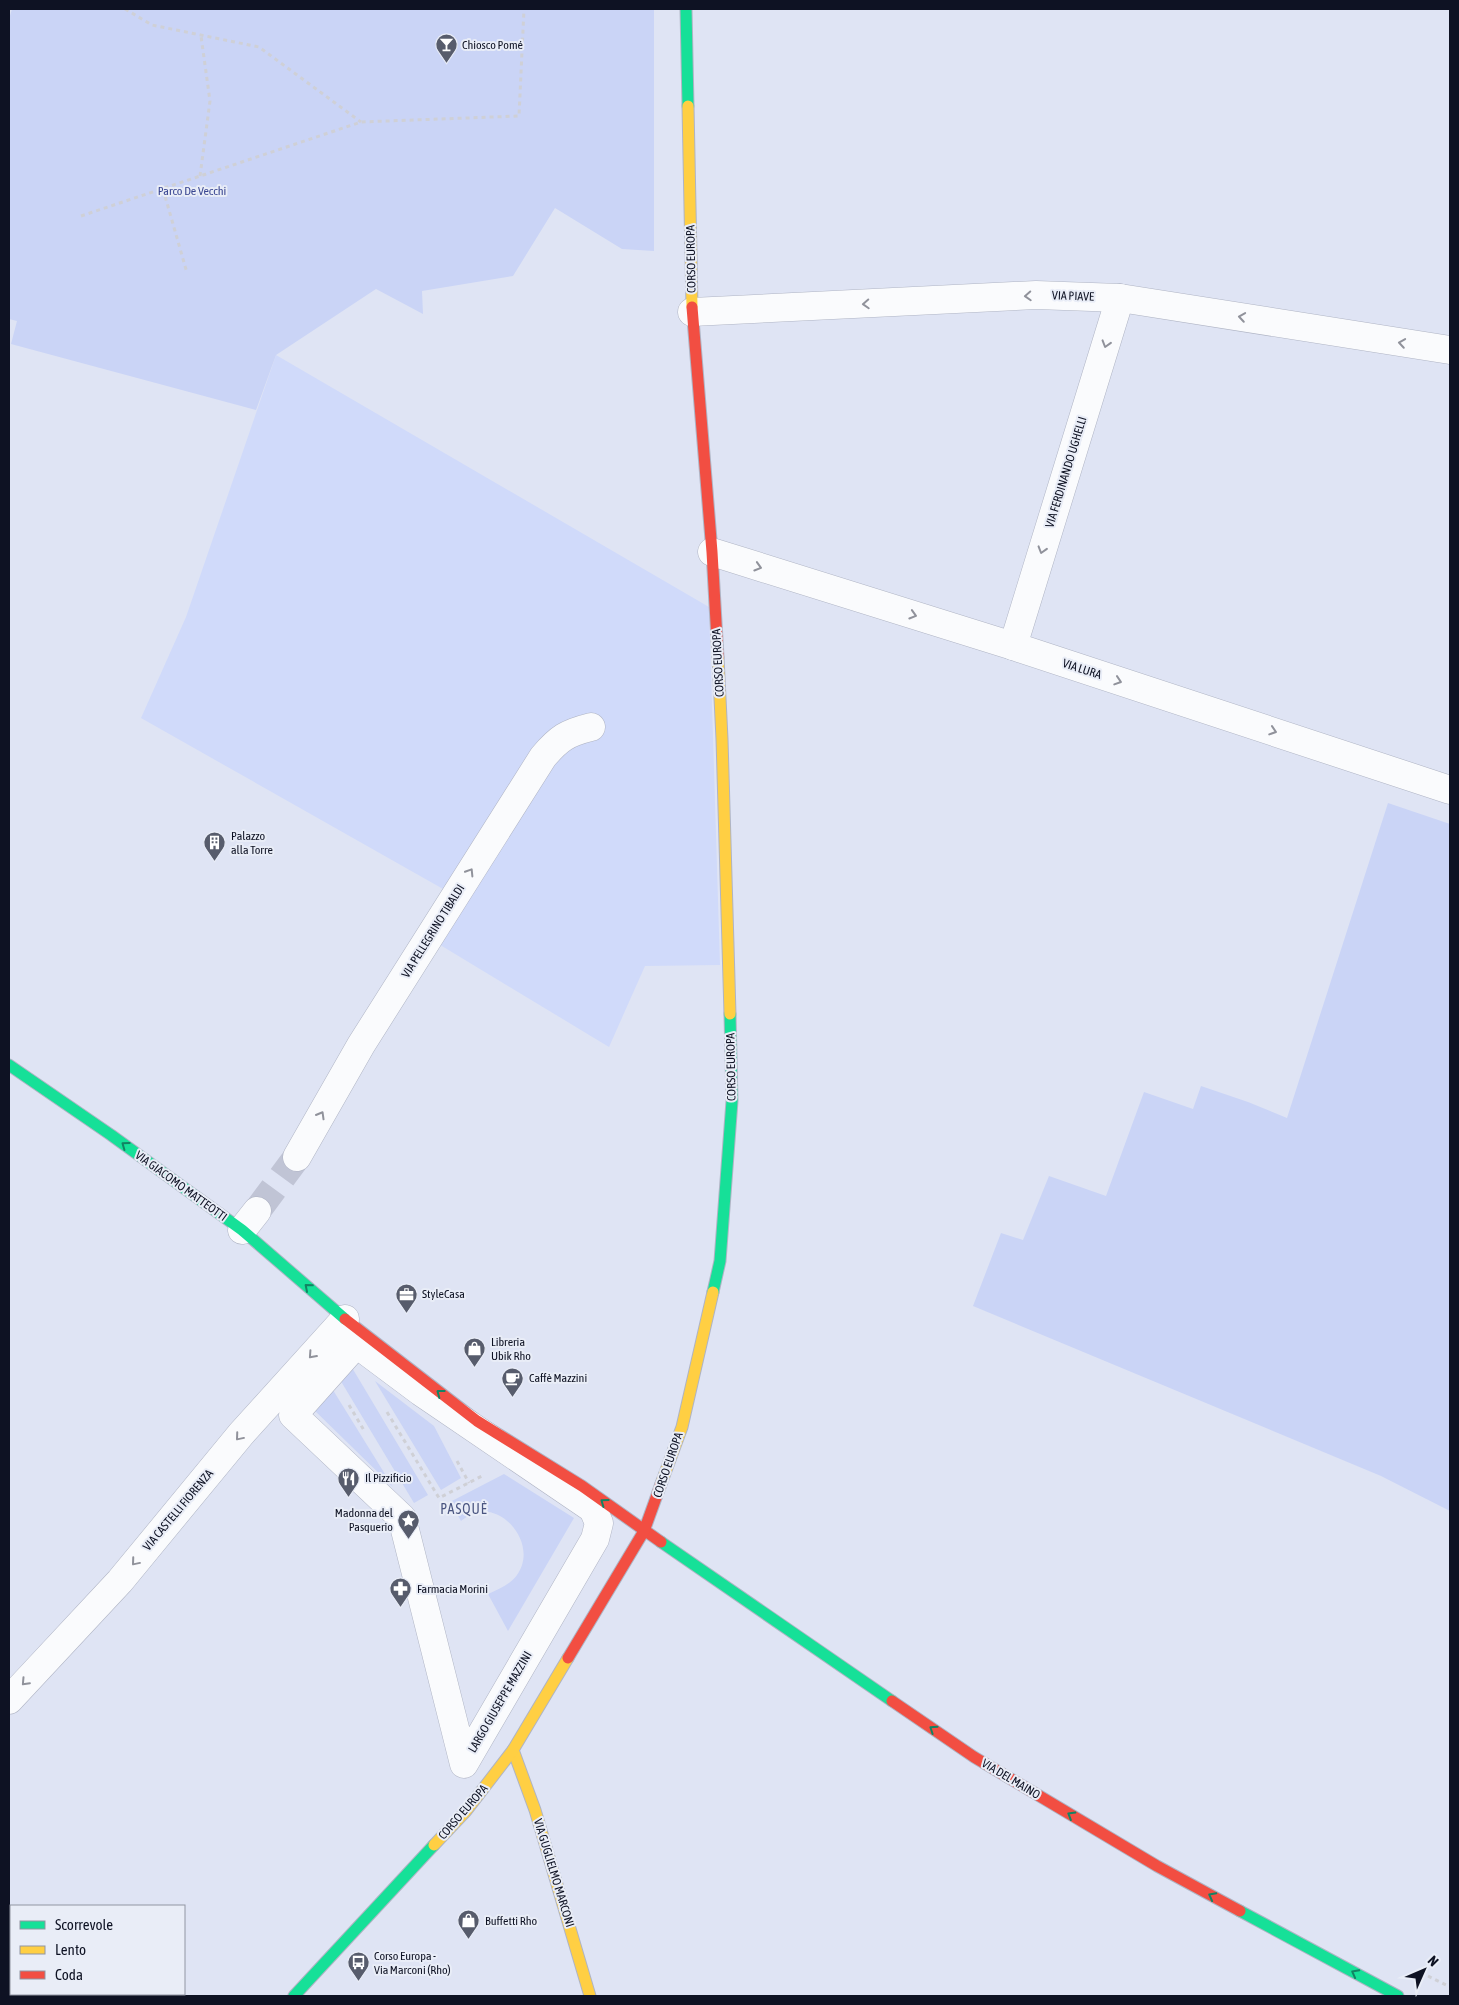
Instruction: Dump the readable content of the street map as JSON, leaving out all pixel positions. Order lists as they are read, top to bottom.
{
  "streets": {
    "main road": [
      "CORSO EUROPA",
      "VIA GIACOMO MATTEOTTI",
      "VIA DEL MAINO",
      "VIA GUGLIELMO MARCONI"
    ],
    "street": [
      "VIA PIAVE",
      "VIA FERDINANDO UGHELLI",
      "VIA LURA",
      "VIA PELLEGRINO TIBALDI",
      "VIA CASTELLI FIORENZA",
      "LARGO GIUSEPPE MAZZINI"
    ]
  },
  "crossings": [
    ["CORSO EUROPA", "VIA PIAVE"],
    ["CORSO EUROPA", "VIA LURA"],
    ["CORSO EUROPA", "VIA DEL MAINO"],
    ["CORSO EUROPA", "VIA GUGLIELMO MARCONI"],
    ["VIA PIAVE", "VIA FERDINANDO UGHELLI"],
    ["VIA FERDINANDO UGHELLI", "VIA LURA"],
    ["VIA GIACOMO MATTEOTTI", "VIA CASTELLI FIORENZA"],
    ["VIA GIACOMO MATTEOTTI", "LARGO GIUSEPPE MAZZINI"],
    ["VIA CASTELLI FIORENZA", "LARGO GIUSEPPE MAZZINI"]
  ],
  "one_way": [
    "VIA PIAVE",
    "VIA FERDINANDO UGHELLI",
    "VIA LURA",
    "VIA PELLEGRINO TIBALDI",
    "VIA GIACOMO MATTEOTTI",
    "VIA CASTELLI FIORENZA",
    "VIA DEL MAINO"
  ],
  "districts": ["PASQUÈ"],
  "parks": ["Parco De Vecchi"],
  "places": {
    "bar": ["Chiosco Pomé"],
    "building": ["Palazzo alla Torre"],
    "office": ["StyleCasa"],
    "shop": ["Libreria Ubik Rho", "Buffetti Rho"],
    "cafe": ["Caffè Mazzini"],
    "restaurant": ["Il Pizzificio"],
    "place": ["Madonna del Pasquerio"],
    "pharmacy": ["Farmacia Morini"],
    "bus stop": ["Corso Europa - Via Marconi (Rho)"]
  },
  "legend": ["Scorrevole", "Lento", "Coda"],
  "north": "top right"
}
